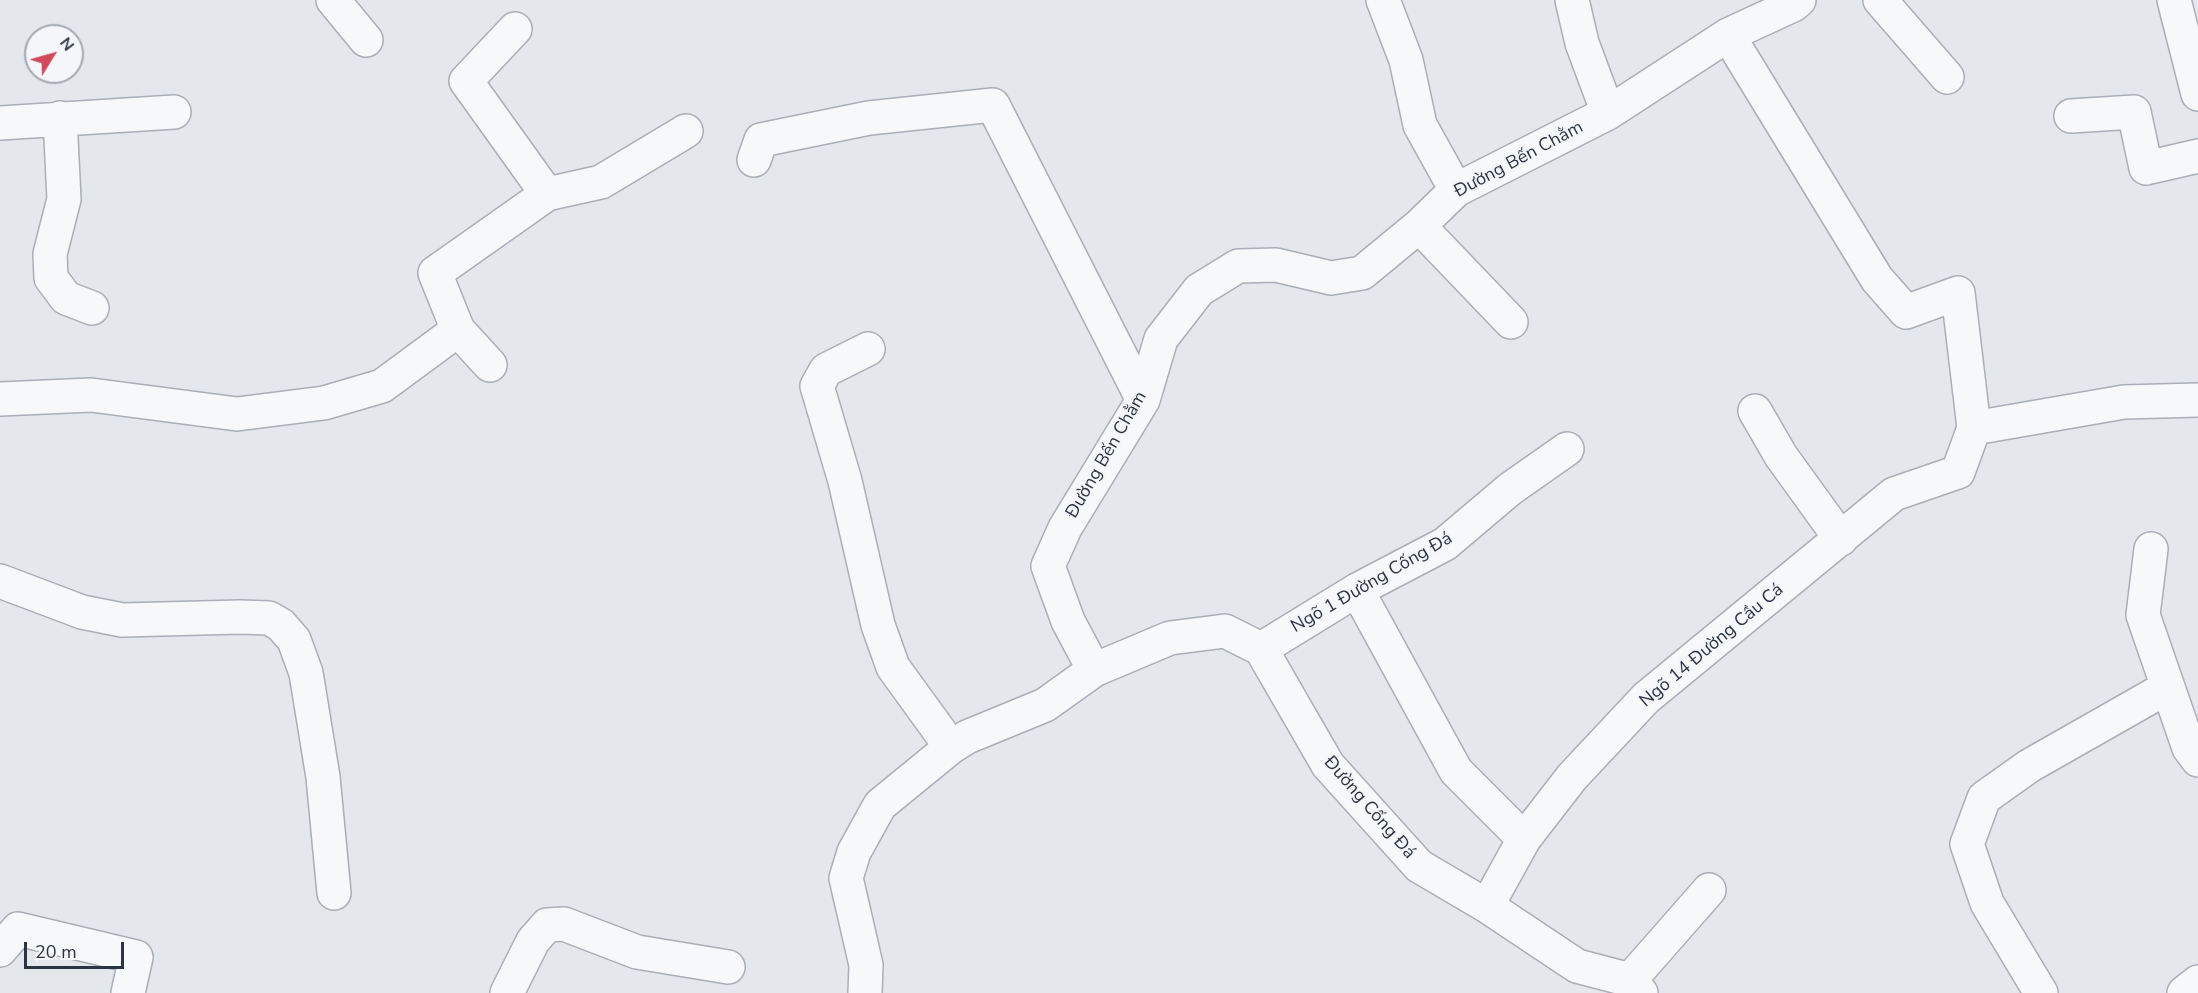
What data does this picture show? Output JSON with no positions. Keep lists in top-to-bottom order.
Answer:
{
  "streets": {
    "street": [
      "Đường Bến Chằm",
      "Ngõ 1 Đường Cống Đá",
      "Ngõ 14 Đường Cầu Cá",
      "Đường Cống Đá"
    ]
  },
  "crossings": [
    ["Ngõ 1 Đường Cống Đá", "Đường Cống Đá"],
    ["Ngõ 14 Đường Cầu Cá", "Đường Cống Đá"]
  ],
  "scale_bar": "20 m",
  "north": "top right"
}
